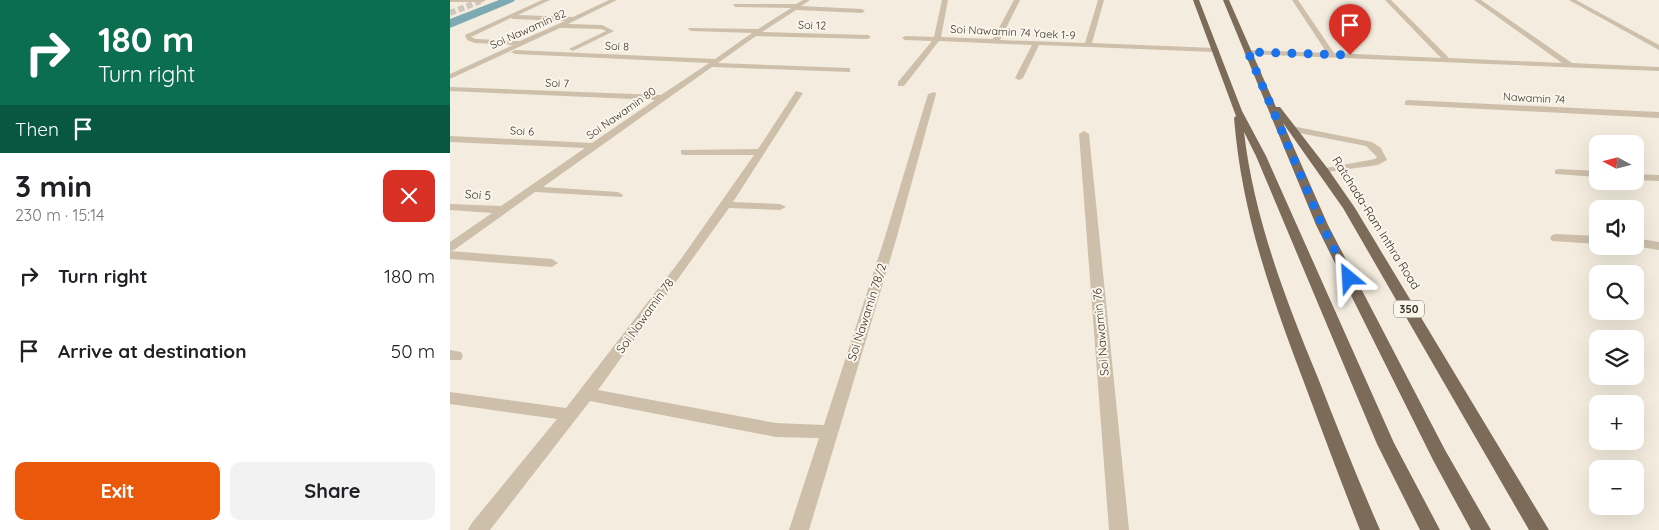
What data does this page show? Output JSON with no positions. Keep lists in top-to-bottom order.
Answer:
{
  "streets": {
    "main road": ["Ratchada-Ram Inthra Road", "350"],
    "street": [
      "Soi 12",
      "Soi Nawamin 82",
      "Soi Nawamin 74 Yaek 1-9",
      "Soi 8",
      "Soi 7",
      "Nawamin 74",
      "Soi Nawamin 80",
      "Soi 6",
      "Soi 5",
      "Soi Nawamin 78/2",
      "Soi Nawamin 78",
      "Soi Nawamin 76"
    ]
  },
  "crossings": [
    ["Soi 12", "Soi Nawamin 80"],
    ["Soi 8", "Soi Nawamin 80"],
    ["Soi 7", "Soi Nawamin 80"],
    ["Soi Nawamin 80", "Soi 6"],
    ["Soi Nawamin 80", "Soi 5"]
  ],
  "north": "left",
  "page": {
    "turn": ["180 m", "Turn right"],
    "then": "Then",
    "map_buttons": ["+", "−"],
    "heading": ["3 min", "230 m · 15:14"],
    "list": [
      {
        "name": "Turn right",
        "value": "180 m"
      },
      {
        "name": "Arrive at destination",
        "value": "50 m"
      }
    ],
    "buttons": ["Exit", "Share"]
  }
}
